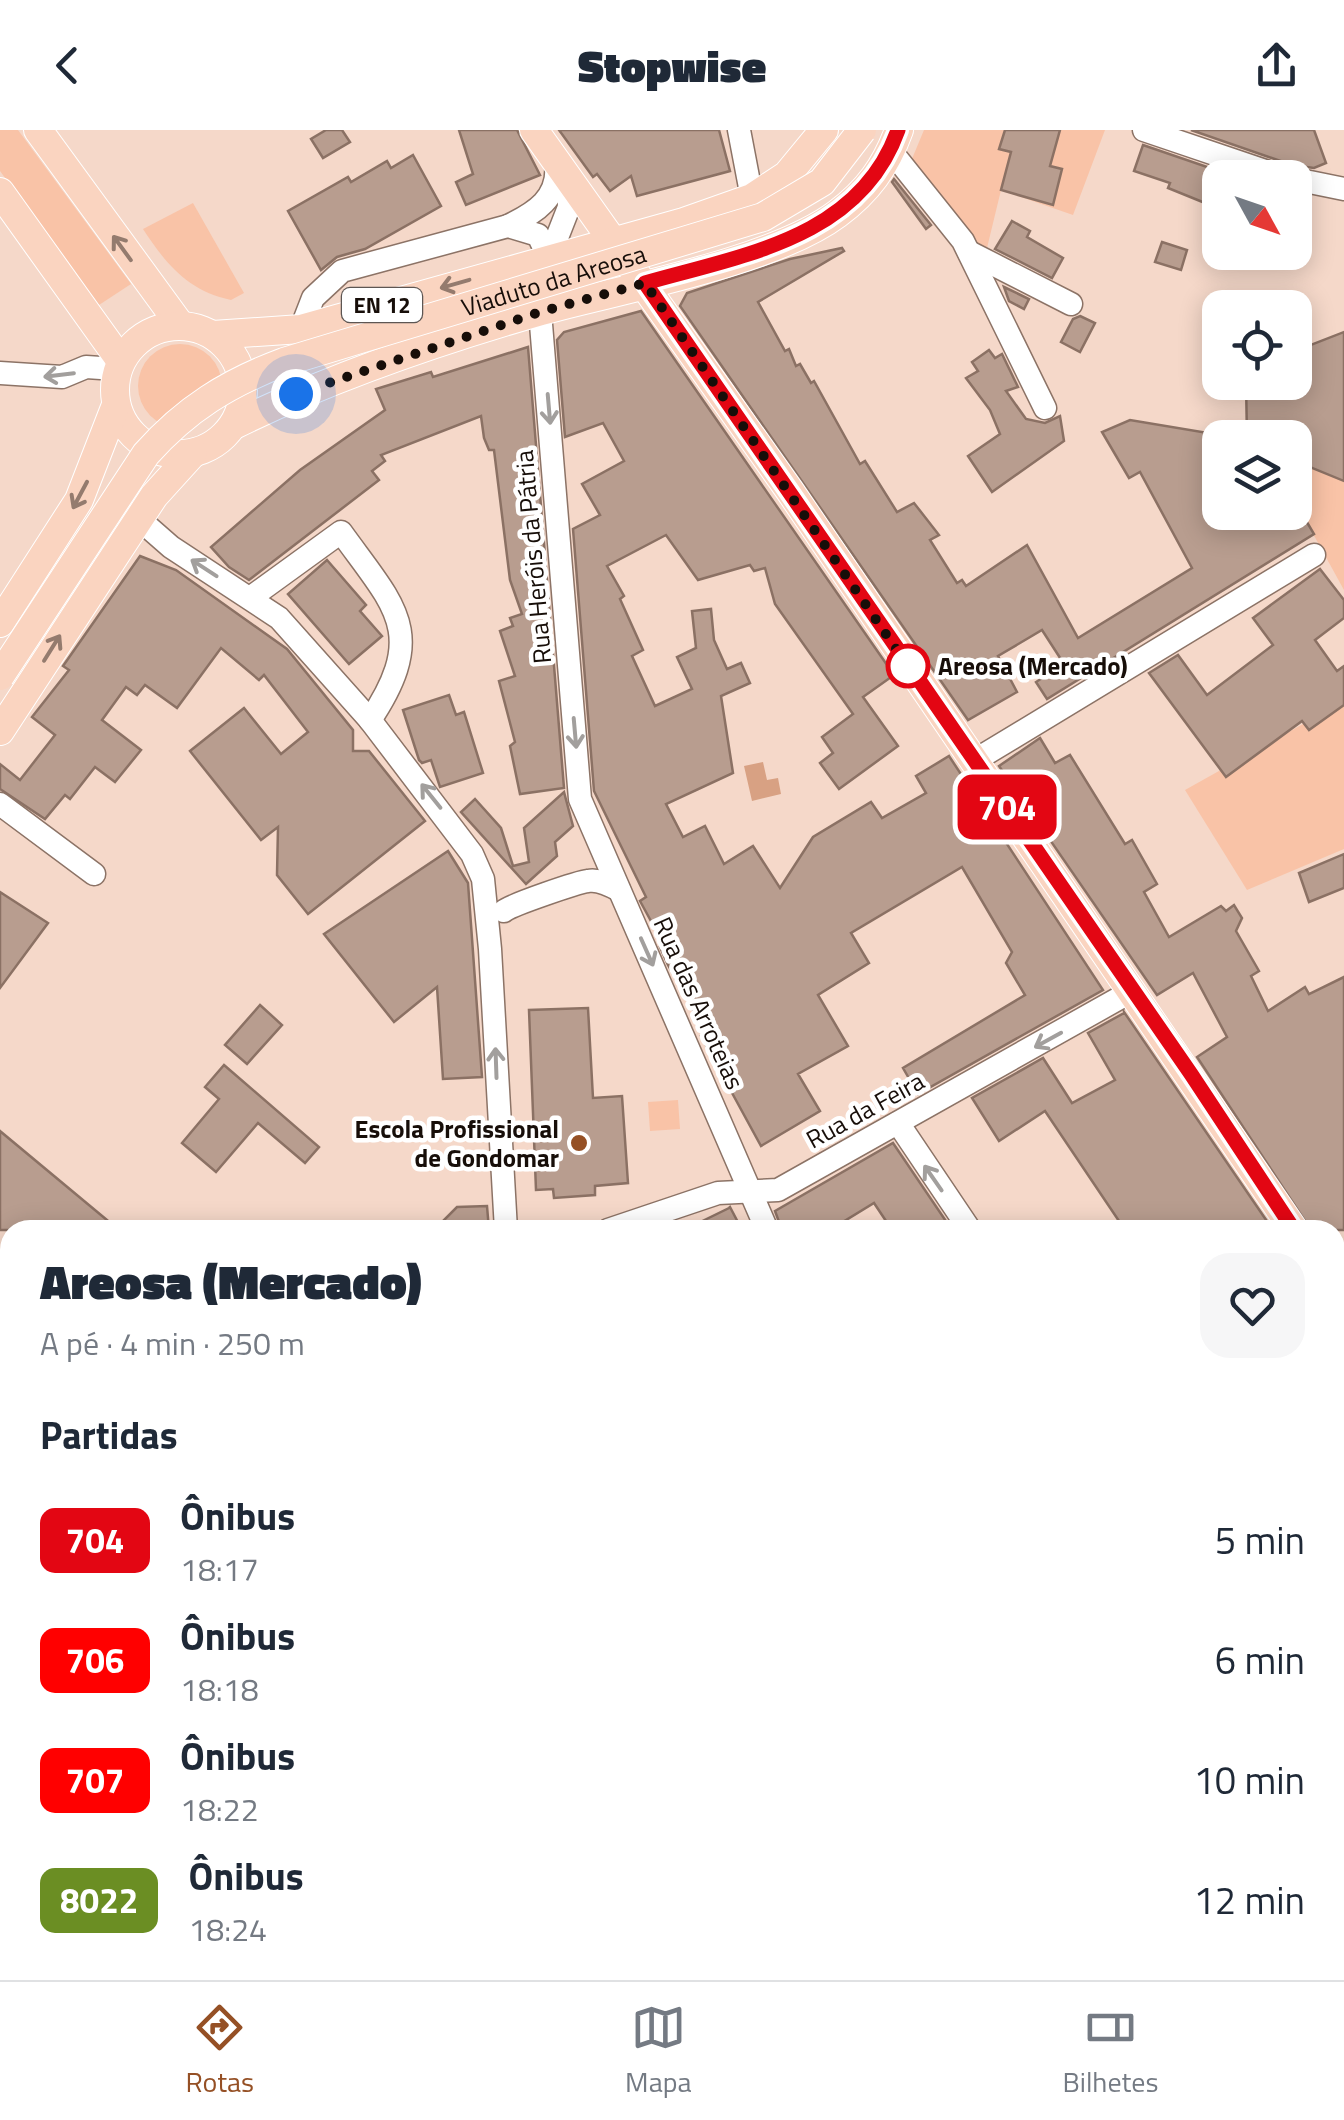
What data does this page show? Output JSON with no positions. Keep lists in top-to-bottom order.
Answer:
{
  "streets": {
    "main road": ["Viaduto da Areosa", "EN 12"],
    "street": ["Rua Heróis da Pátria", "Rua das Arroteias", "Rua da Feira"]
  },
  "crossings": [
    ["EN 12", "Rua Heróis da Pátria"],
    ["Rua Heróis da Pátria", "Rua das Arroteias"],
    ["Rua das Arroteias", "Rua da Feira"]
  ],
  "one_way": ["Rua Heróis da Pátria", "Rua da Feira"],
  "places": ["Areosa (Mercado)", "Escola Profissional de Gondomar"],
  "lines": ["bus line 704"],
  "north": "bottom right",
  "page": {
    "header": "Stopwise",
    "on_map": "704",
    "heading": [
      ["Areosa (Mercado)", "A pé · 4 min · 250 m"],
      "Partidas"
    ],
    "list": [
      {
        "mark": "704",
        "name": "Ônibus",
        "note": "18:17",
        "value": "5 min"
      },
      {
        "mark": "706",
        "name": "Ônibus",
        "note": "18:18",
        "value": "6 min"
      },
      {
        "mark": "707",
        "name": "Ônibus",
        "note": "18:22",
        "value": "10 min"
      },
      {
        "mark": "8022",
        "name": "Ônibus",
        "note": "18:24",
        "value": "12 min"
      }
    ],
    "tabs": ["Rotas", "Mapa", "Bilhetes"]
  }
}
